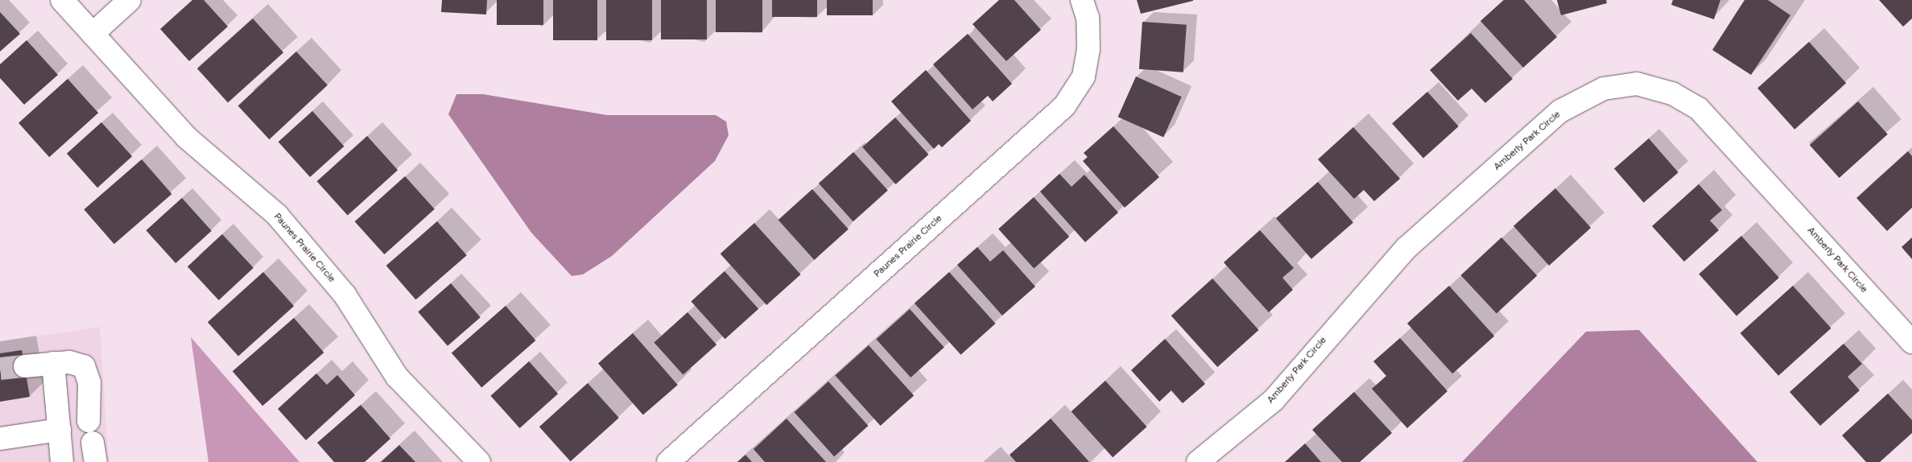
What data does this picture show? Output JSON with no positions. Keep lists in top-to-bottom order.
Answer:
{
  "streets": {
    "street": ["Amberly Park Circle", "Paunes Prairie Circle"]
  }
}
